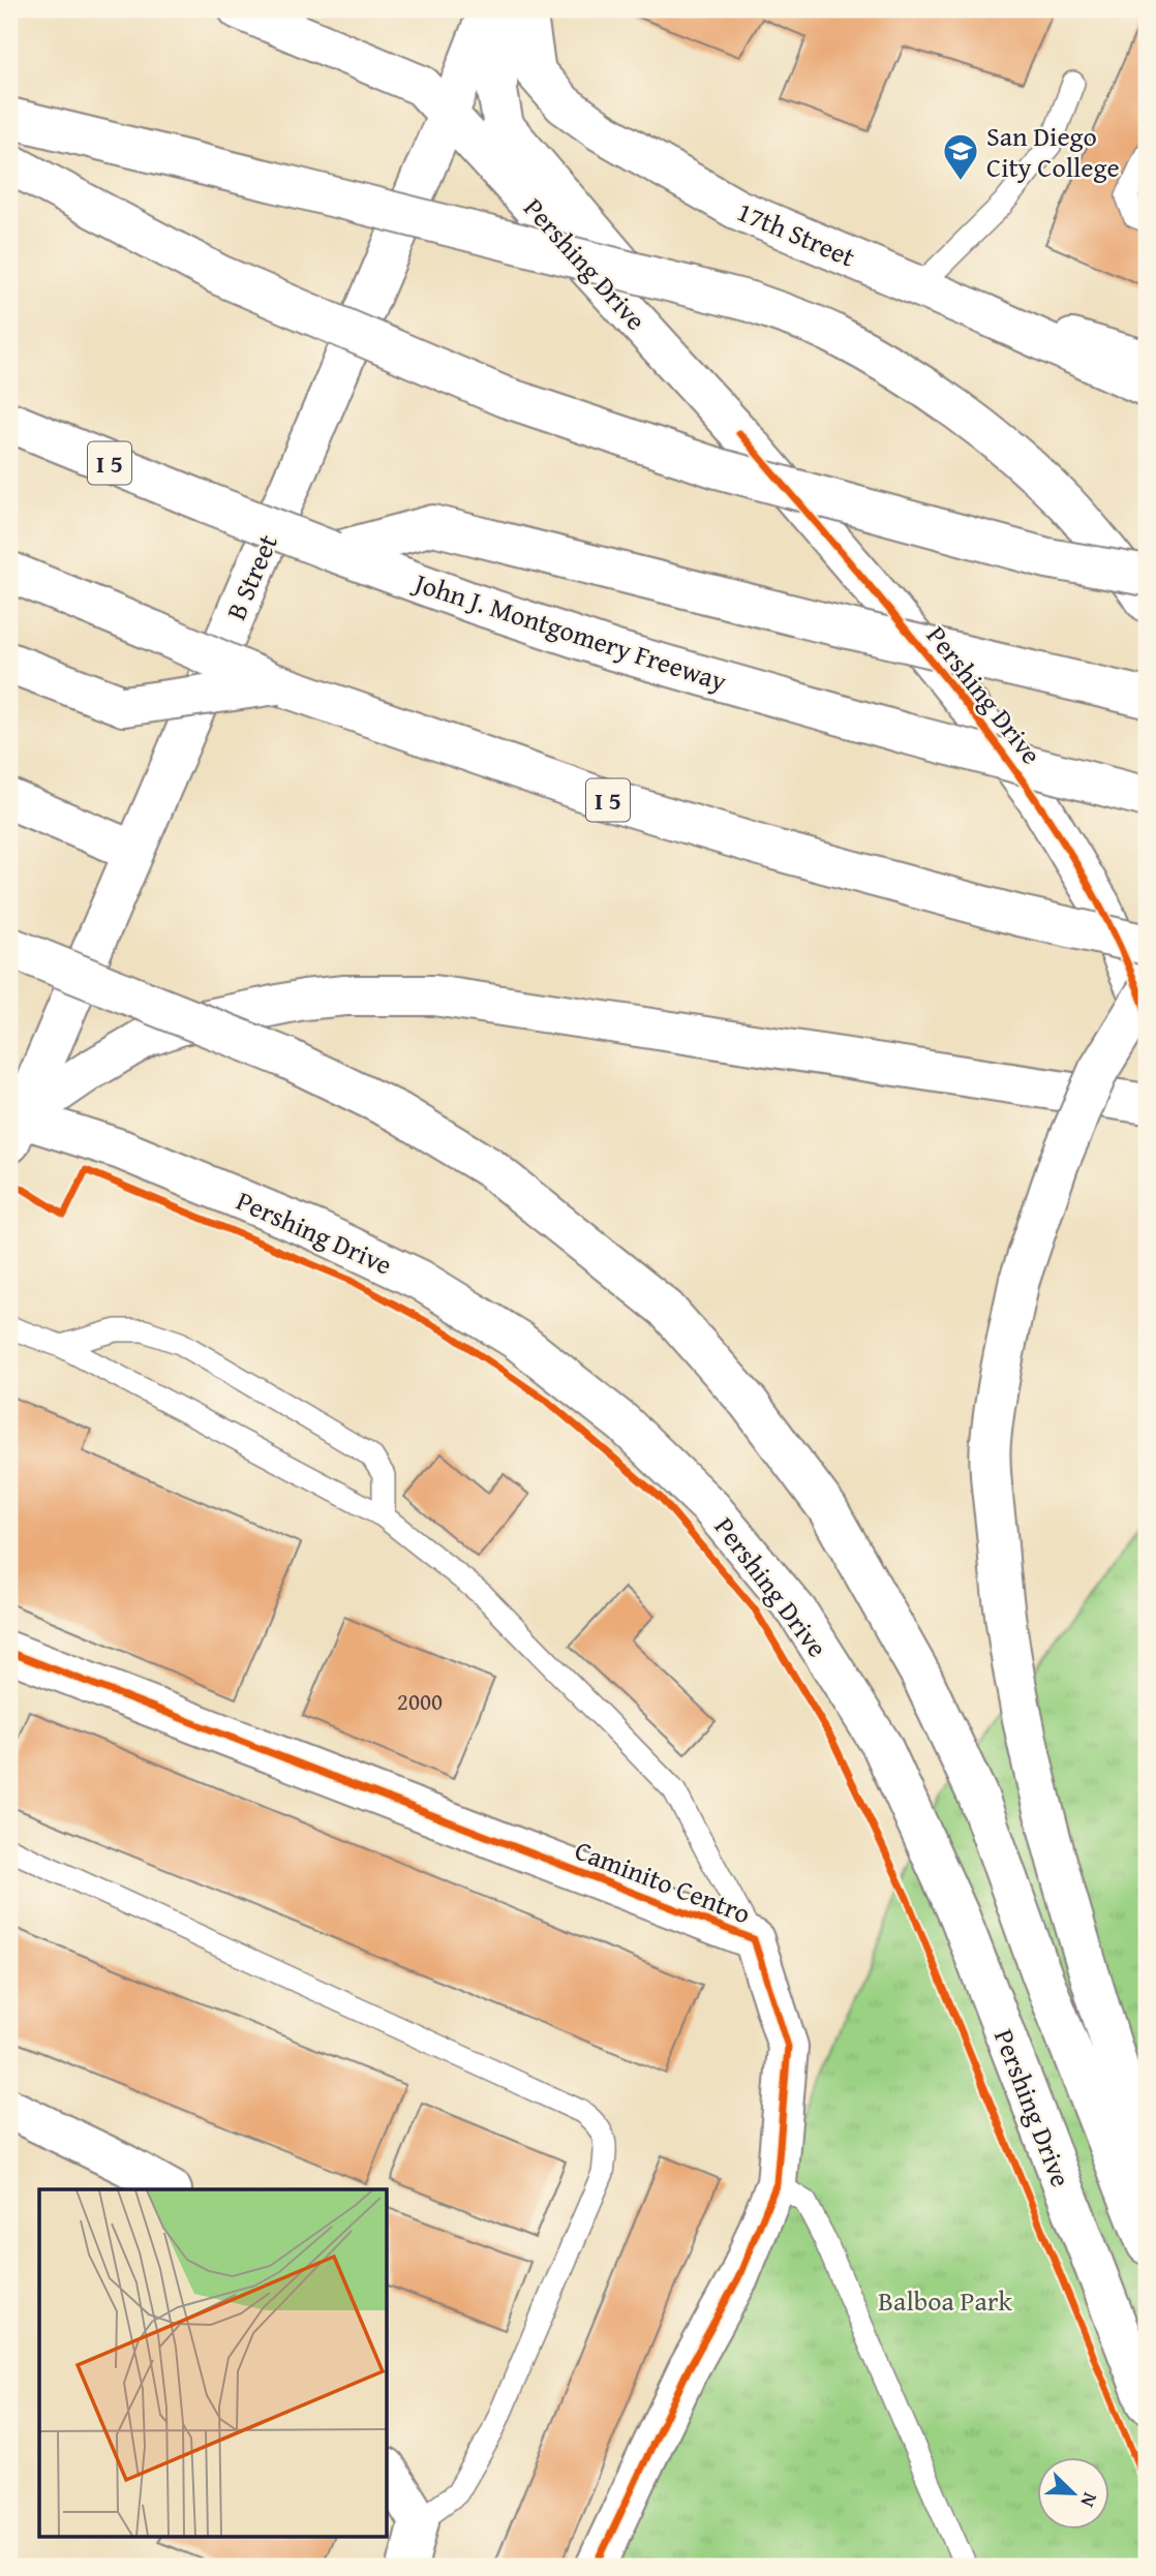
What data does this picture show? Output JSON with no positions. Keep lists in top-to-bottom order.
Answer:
{
  "streets": {
    "main road": [
      "17th Street",
      "Pershing Drive",
      "I 5",
      "B Street",
      "John J. Montgomery Freeway",
      "Caminito Centro"
    ]
  },
  "crossings": [
    ["Pershing Drive", "B Street"]
  ],
  "parks": ["Balboa Park"],
  "places": {
    "school or university": ["San Diego City College"]
  },
  "house_numbers": ["2000"],
  "north": "bottom right"
}
